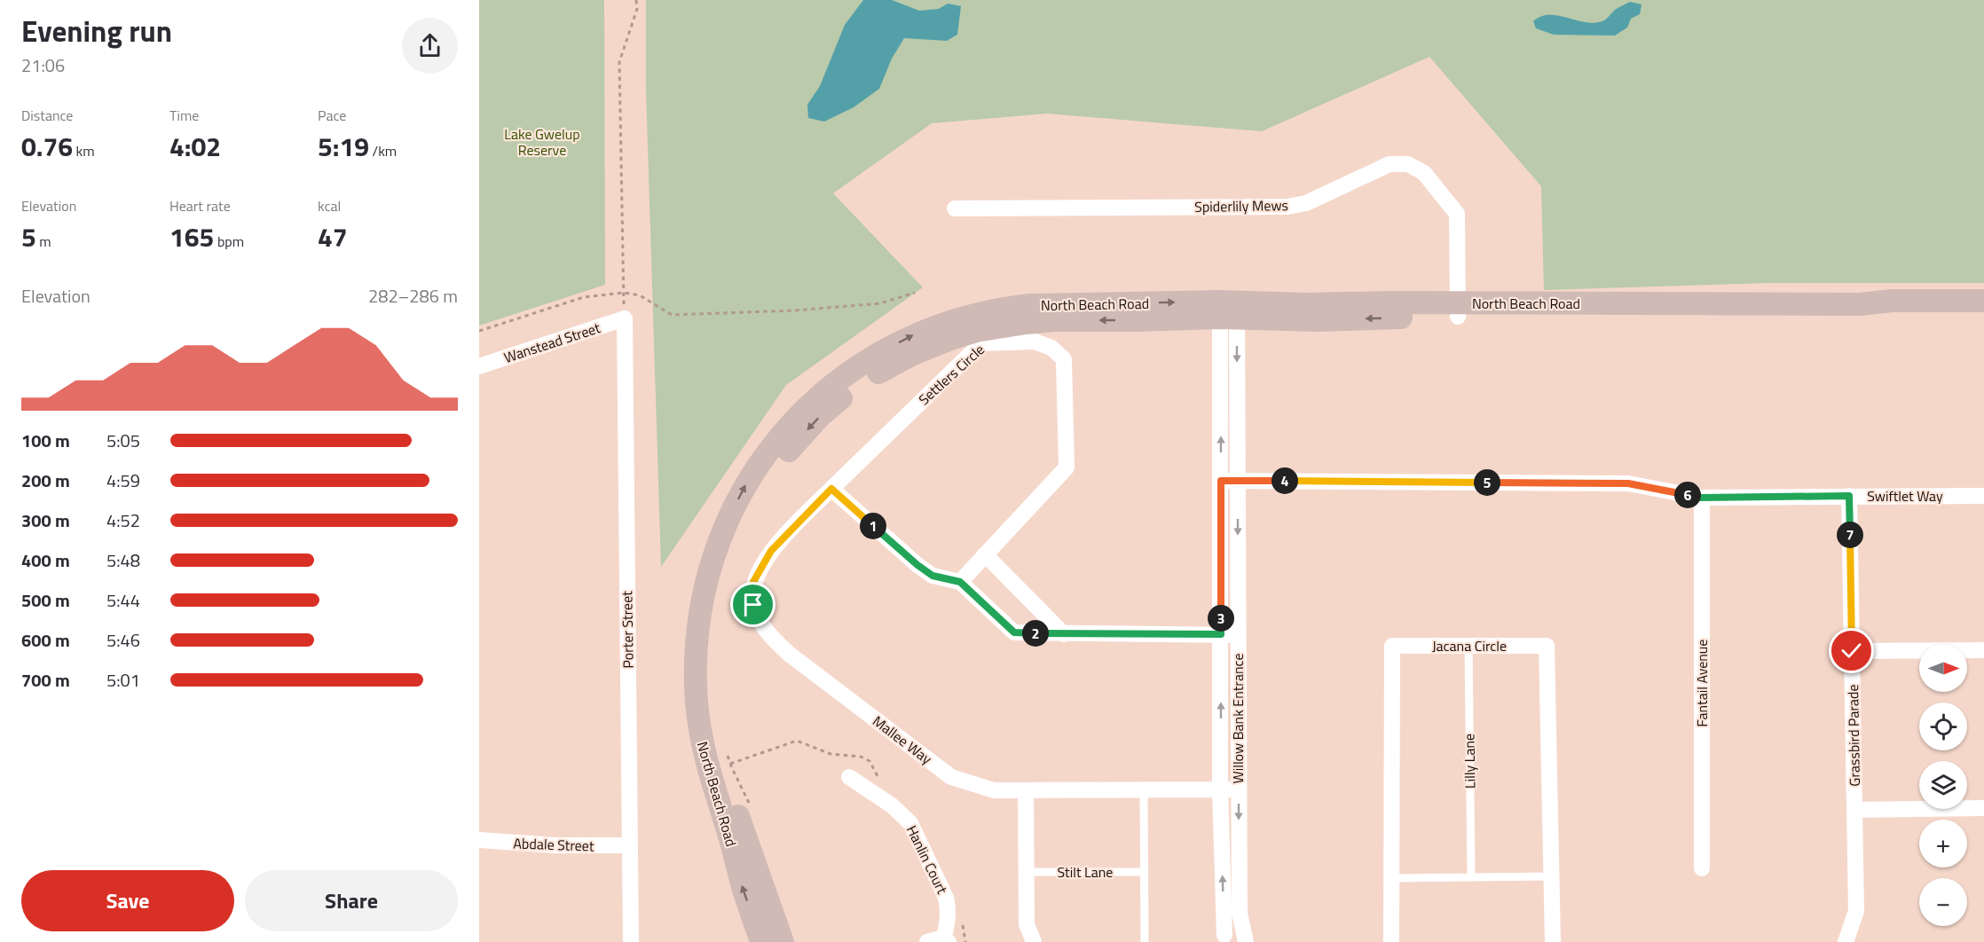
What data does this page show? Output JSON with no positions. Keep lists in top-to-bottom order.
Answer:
{
  "streets": {
    "main road": ["North Beach Road"],
    "street": [
      "Spiderlily Mews",
      "Wanstead Street",
      "Settlers Circle",
      "Swiftlet Way",
      "Porter Street",
      "Jacana Circle",
      "Fantail Avenue",
      "Willow Bank Entrance",
      "Grassbird Parade",
      "Mallee Way",
      "Abdale Street",
      "Hanlin Court"
    ],
    "lane": ["Lilly Lane", "Stilt Lane"]
  },
  "crossings": [
    ["Spiderlily Mews", "North Beach Road"],
    ["North Beach Road", "Willow Bank Entrance"],
    ["Wanstead Street", "Porter Street"],
    ["Settlers Circle", "Mallee Way"],
    ["Swiftlet Way", "Fantail Avenue"],
    ["Swiftlet Way", "Willow Bank Entrance"],
    ["Swiftlet Way", "Grassbird Parade"],
    ["Porter Street", "Abdale Street"],
    ["Jacana Circle", "Lilly Lane"],
    ["Willow Bank Entrance", "Mallee Way"]
  ],
  "parks": ["Lake Gwelup Reserve"],
  "north": "right",
  "page": {
    "heading": ["Evening run", "21:06"],
    "stats": [
      ["Distance", "0.76 km"],
      ["Time", "4:02"],
      ["Pace", "5:19 /km"],
      ["Elevation", "5 m"],
      ["Heart rate", "165 bpm"],
      ["kcal", "47"]
    ],
    "chart": ["Elevation", "282–286 m"],
    "list": [
      {
        "name": "100 m",
        "note": "5:05"
      },
      {
        "name": "200 m",
        "note": "4:59"
      },
      {
        "name": "300 m",
        "note": "4:52"
      },
      {
        "name": "400 m",
        "note": "5:48"
      },
      {
        "name": "500 m",
        "note": "5:44"
      },
      {
        "name": "600 m",
        "note": "5:46"
      },
      {
        "name": "700 m",
        "note": "5:01"
      }
    ],
    "pins": [
      "4",
      "5",
      "6",
      "1",
      "7",
      "3",
      "2"
    ],
    "map_buttons": ["+", "−"],
    "buttons": ["Save", "Share"]
  }
}
